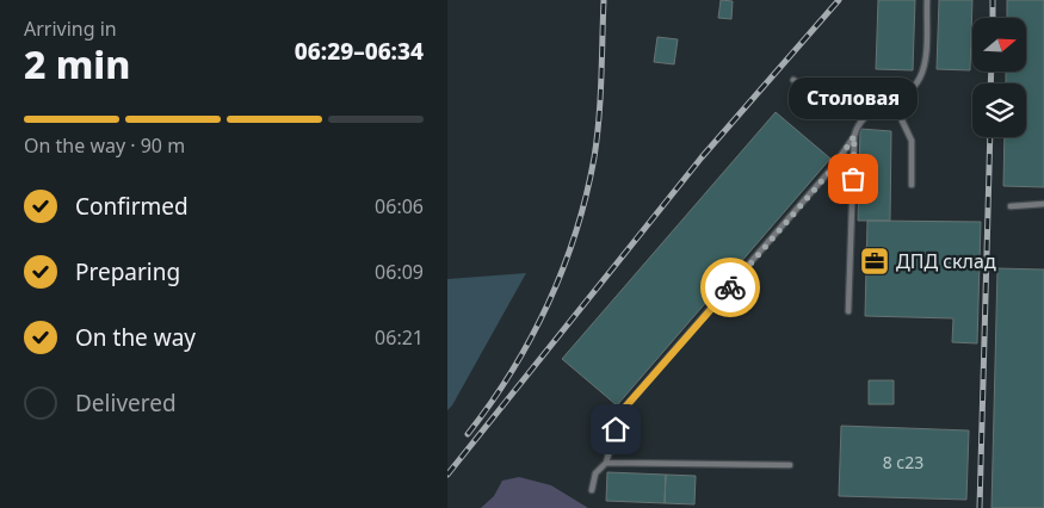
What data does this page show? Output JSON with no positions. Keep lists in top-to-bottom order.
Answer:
{
  "places": {
    "other": ["Столовая"],
    "office": ["ДПД склад"]
  },
  "house_numbers": ["8 с23"],
  "north": "right",
  "page": {
    "heading": ["2 min", "Arriving in", "06:29–06:34"],
    "bubble": "Столовая",
    "bar": "On the way · 90 m",
    "list": [
      ["Confirmed", "06:06"],
      ["Preparing", "06:09"],
      ["On the way", "06:21"],
      "Delivered"
    ]
  }
}
